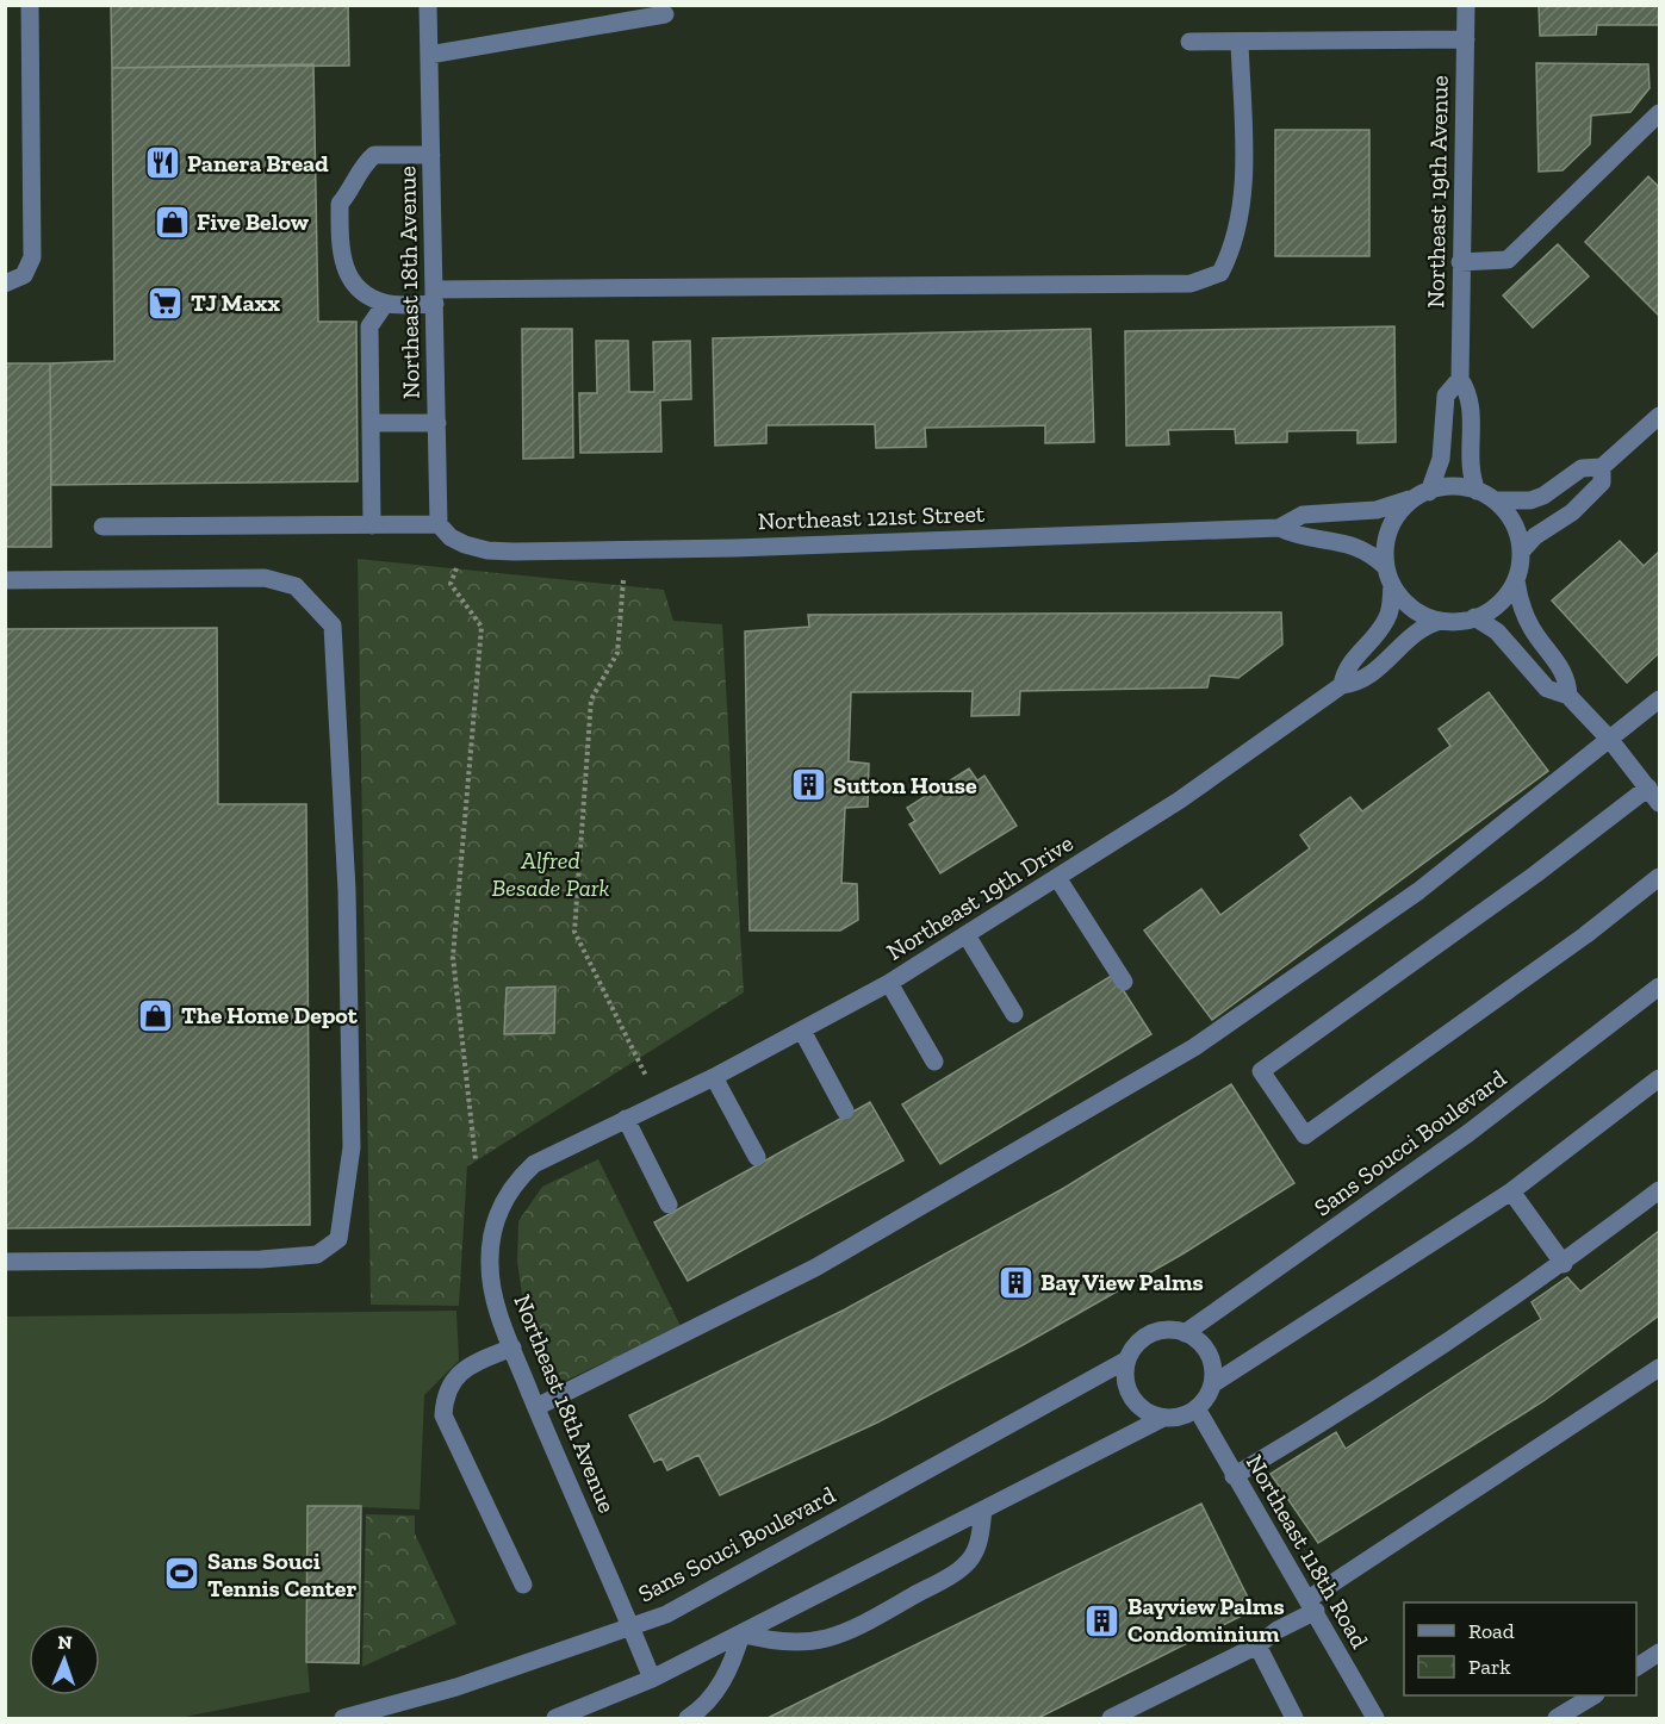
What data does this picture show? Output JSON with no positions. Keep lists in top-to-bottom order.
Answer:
{
  "streets": {
    "street": [
      "Northeast 19th Avenue",
      "Northeast 18th Avenue",
      "Northeast 121st Street",
      "Northeast 19th Drive",
      "Sans Soucci Boulevard",
      "Sans Souci Boulevard",
      "Northeast 118th Road"
    ]
  },
  "crossings": [
    ["Northeast 19th Avenue", "Northeast 121st Street"],
    ["Northeast 19th Avenue", "Northeast 19th Drive"],
    ["Northeast 18th Avenue", "Northeast 19th Drive"],
    ["Northeast 18th Avenue", "Sans Souci Boulevard"],
    ["Northeast 121st Street", "Northeast 19th Drive"],
    ["Sans Soucci Boulevard", "Sans Souci Boulevard"],
    ["Sans Soucci Boulevard", "Northeast 118th Road"],
    ["Sans Souci Boulevard", "Northeast 118th Road"]
  ],
  "parks": ["Alfred Besade Park"],
  "places": {
    "restaurant": ["Panera Bread"],
    "shop": ["Five Below", "The Home Depot"],
    "supermarket": ["TJ Maxx"],
    "building": ["Sutton House", "Bay View Palms", "Bayview Palms Condominium"],
    "sports": ["Sans Souci Tennis Center"]
  },
  "legend": ["Road", "Park"],
  "north": "top"
}
